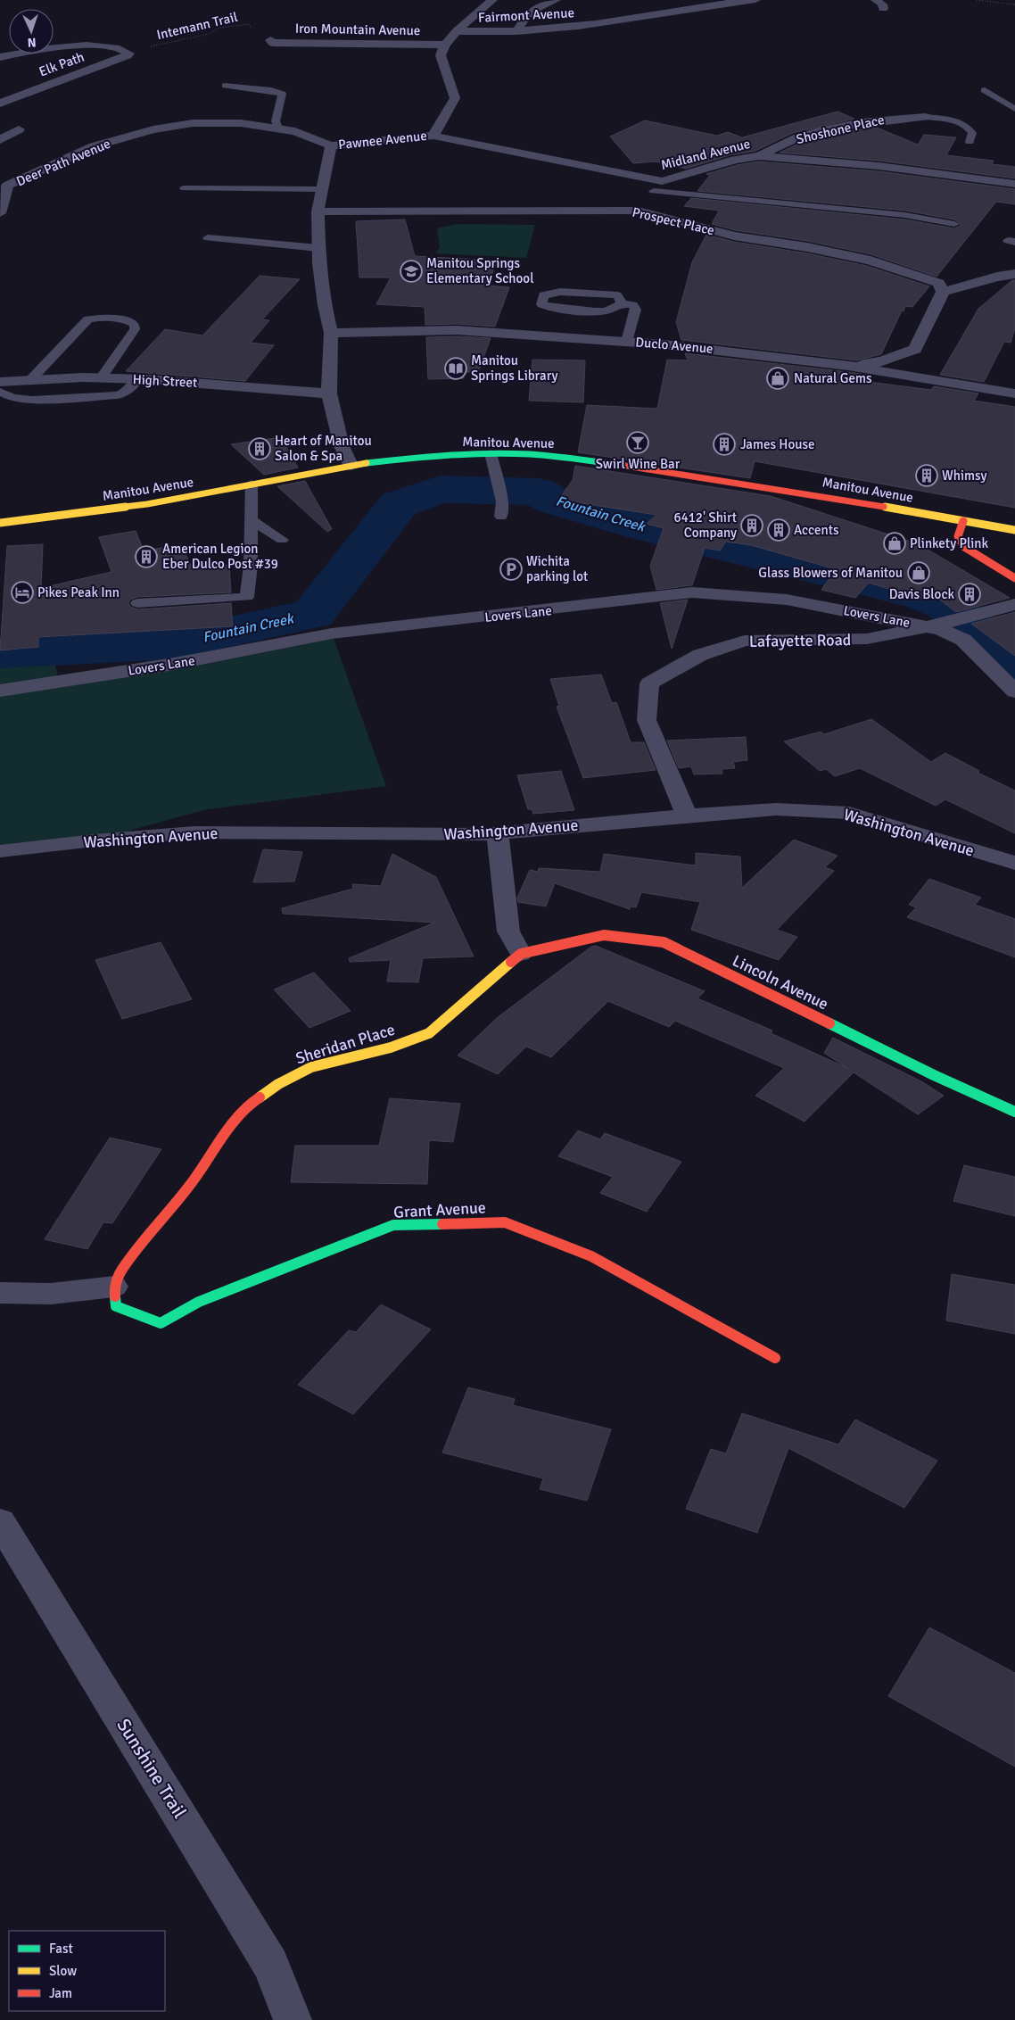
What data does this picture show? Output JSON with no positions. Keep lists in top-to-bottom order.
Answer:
{
  "streets": {
    "street": [
      "Fairmont Avenue",
      "Iron Mountain Avenue",
      "Elk Path",
      "Shoshone Place",
      "Pawnee Avenue",
      "Midland Avenue",
      "Deer Path Avenue",
      "Prospect Place",
      "Duclo Avenue",
      "High Street",
      "Manitou Avenue",
      "Lovers Lane",
      "Lafayette Road",
      "Washington Avenue",
      "Lincoln Avenue",
      "Sheridan Place",
      "Grant Avenue",
      "Sunshine Trail"
    ],
    "path": ["Intemann Trail"]
  },
  "crossings": [
    ["Intemann Trail", "Elk Path"],
    ["Iron Mountain Avenue", "Pawnee Avenue"],
    ["Shoshone Place", "Midland Avenue"],
    ["Pawnee Avenue", "Midland Avenue"],
    ["Pawnee Avenue", "Deer Path Avenue"],
    ["Pawnee Avenue", "Prospect Place"],
    ["Pawnee Avenue", "Duclo Avenue"],
    ["Pawnee Avenue", "High Street"],
    ["Pawnee Avenue", "Manitou Avenue"],
    ["Lovers Lane", "Lafayette Road"],
    ["Lafayette Road", "Washington Avenue"],
    ["Lincoln Avenue", "Sheridan Place"],
    ["Sheridan Place", "Grant Avenue"]
  ],
  "water": ["Fountain Creek"],
  "places": {
    "school or university": ["Manitou Springs Elementary School"],
    "library": ["Manitou Springs Library"],
    "shop": ["Natural Gems", "Plinkety Plink", "Glass Blowers of Manitou"],
    "bar": ["Swirl Wine Bar"],
    "building": [
      "James House",
      "Heart of Manitou Salon & Spa",
      "Whimsy",
      "6412' Shirt Company",
      "Accents",
      "American Legion Eber Dulco Post #39",
      "Davis Block"
    ],
    "parking": ["Wichita parking lot"],
    "hotel": ["Pikes Peak Inn"]
  },
  "legend": ["Fast", "Slow", "Jam"],
  "north": "bottom"
}
